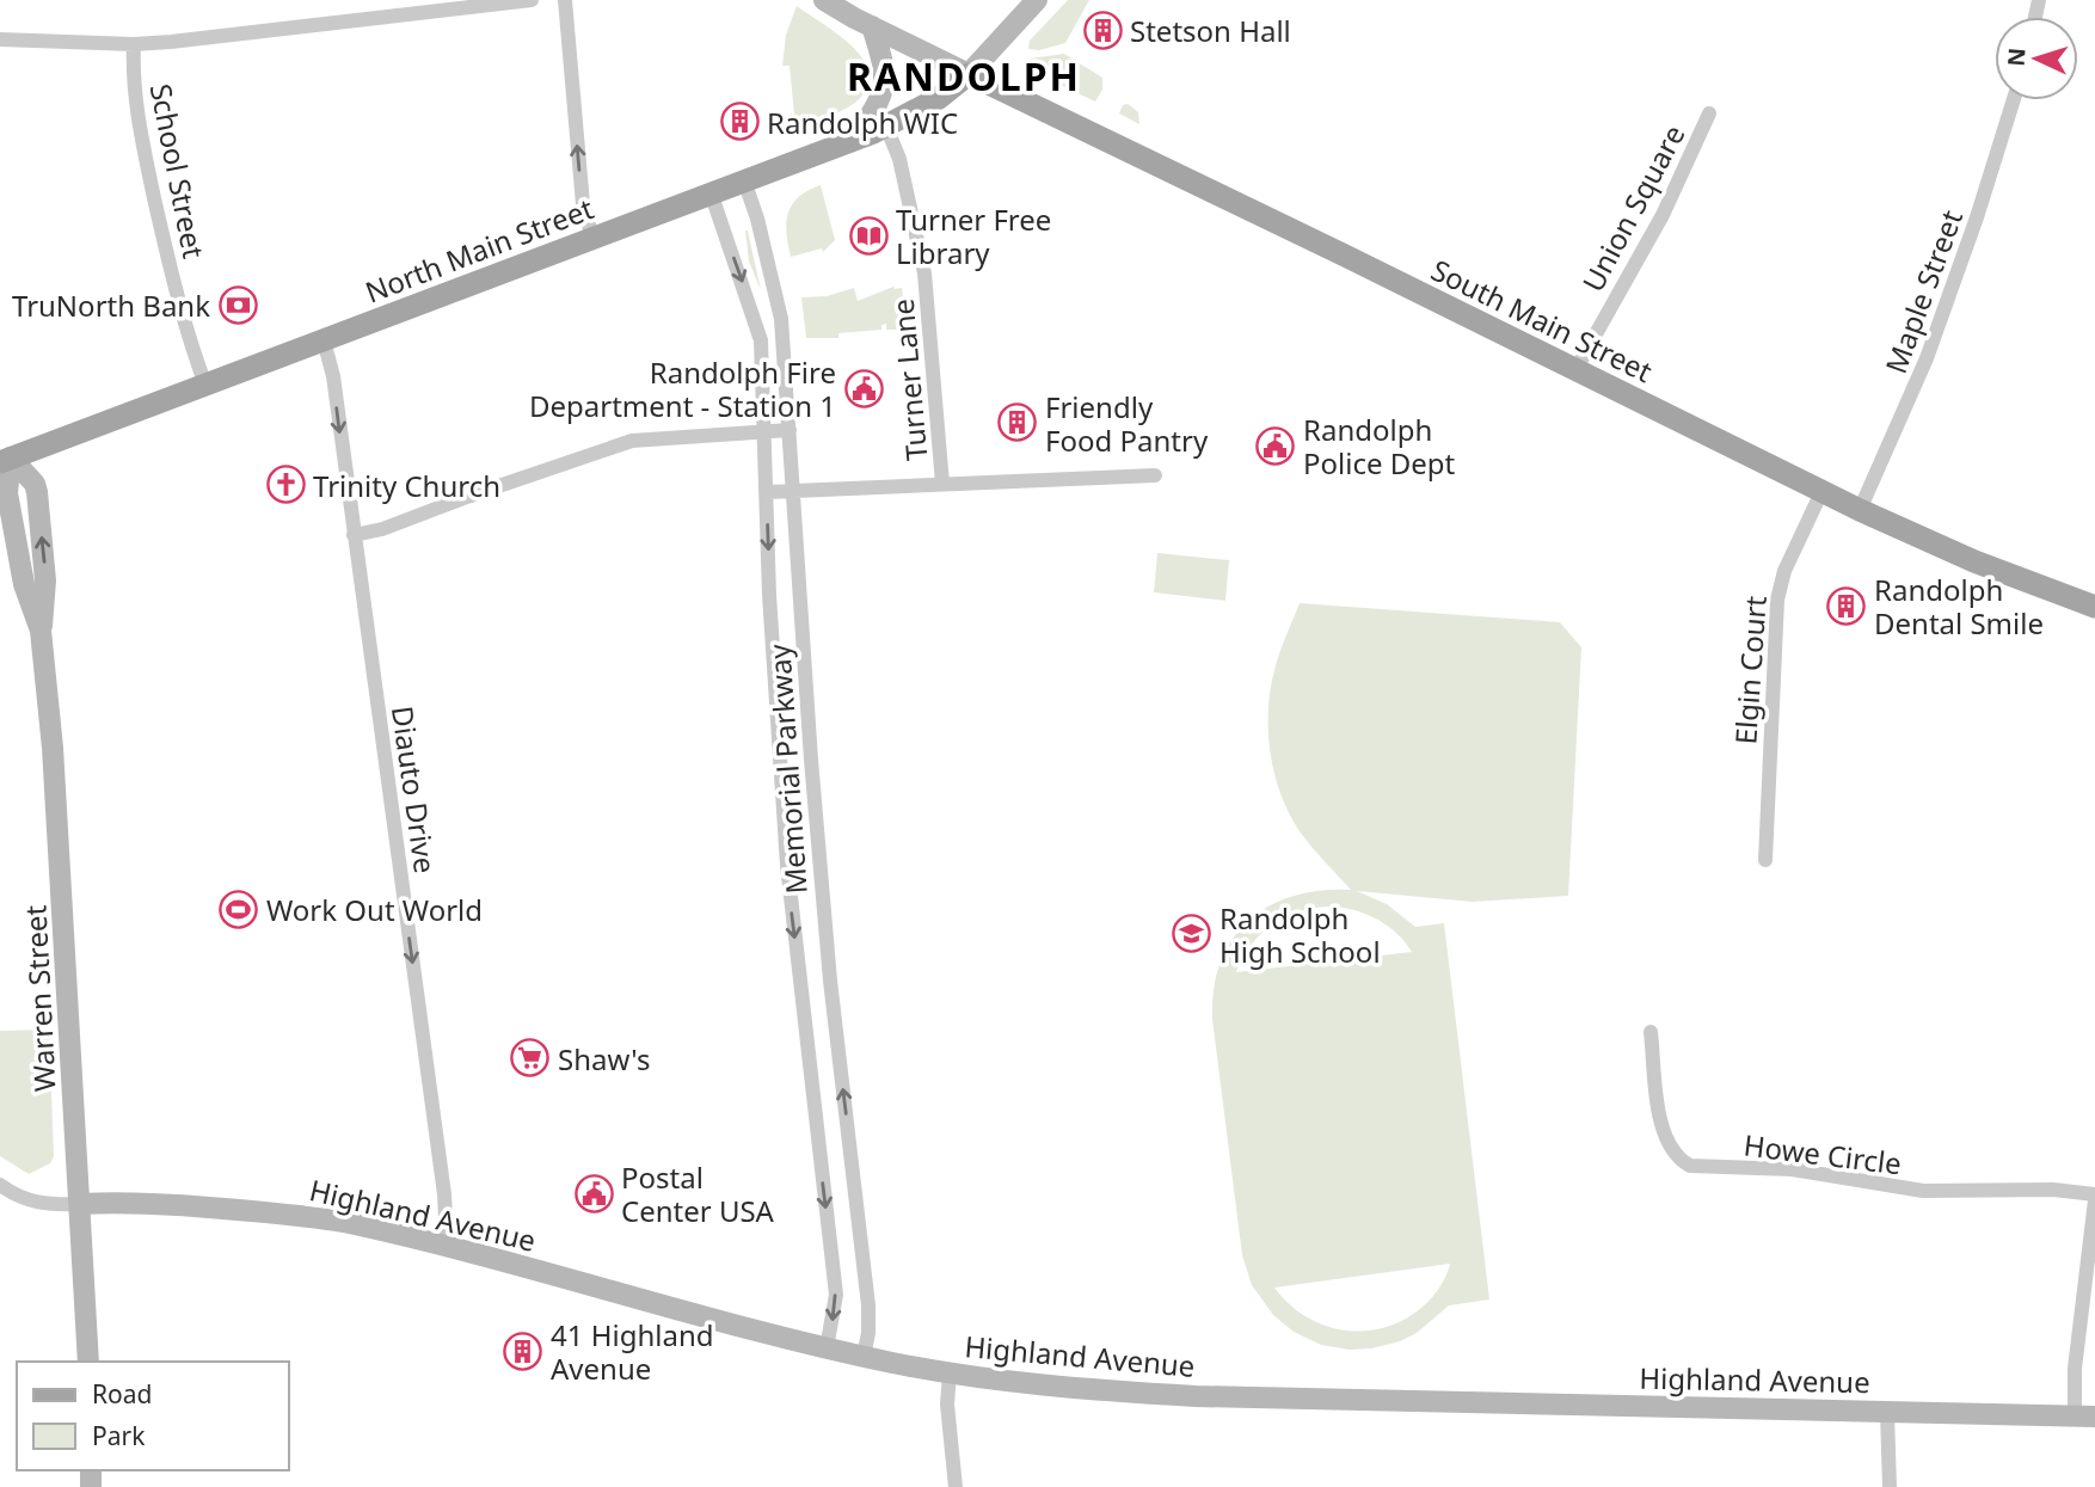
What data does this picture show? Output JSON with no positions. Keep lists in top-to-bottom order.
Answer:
{
  "streets": {
    "main road": ["North Main Street", "South Main Street"],
    "street": [
      "School Street",
      "Union Square",
      "Maple Street",
      "Turner Lane",
      "Elgin Court",
      "Memorial Parkway",
      "Diauto Drive",
      "Warren Street",
      "Howe Circle",
      "Highland Avenue"
    ]
  },
  "crossings": [
    ["School Street", "North Main Street"],
    ["Union Square", "South Main Street"],
    ["North Main Street", "South Main Street"],
    ["North Main Street", "Turner Lane"],
    ["North Main Street", "Memorial Parkway"],
    ["North Main Street", "Diauto Drive"],
    ["North Main Street", "Warren Street"],
    ["Maple Street", "South Main Street"],
    ["South Main Street", "Elgin Court"],
    ["Memorial Parkway", "Highland Avenue"],
    ["Diauto Drive", "Highland Avenue"],
    ["Warren Street", "Highland Avenue"]
  ],
  "one_way": ["Diauto Drive"],
  "districts": ["RANDOLPH"],
  "places": {
    "building": [
      "Stetson Hall",
      "Randolph WIC",
      "Friendly Food Pantry",
      "Randolph Dental Smile",
      "41 Highland Avenue"
    ],
    "library": ["Turner Free Library"],
    "bank": ["TruNorth Bank"],
    "public building": ["Randolph Fire Department - Station 1", "Randolph Police Dept", "Postal Center USA"],
    "church": ["Trinity Church"],
    "sports": ["Work Out World"],
    "school or university": ["Randolph High School"],
    "supermarket": ["Shaw's"]
  },
  "legend": ["Road", "Park"],
  "north": "left"
}
